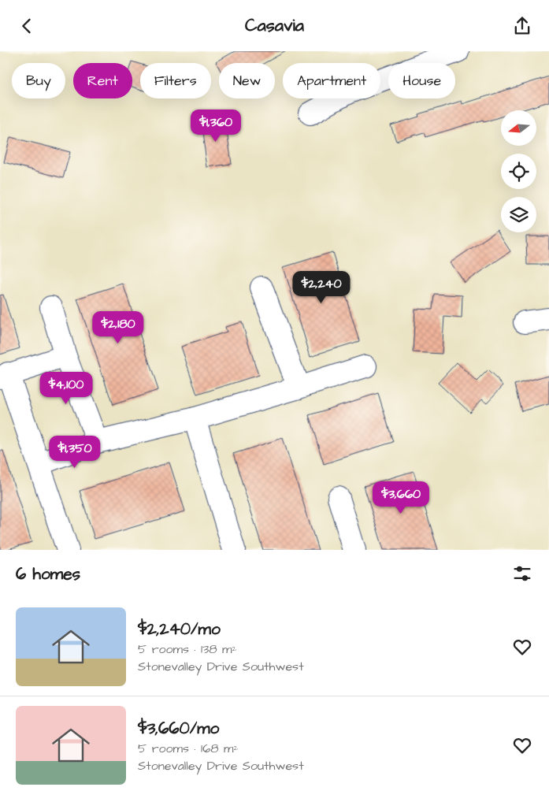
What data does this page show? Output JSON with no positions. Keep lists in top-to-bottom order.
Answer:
{
  "north": "left",
  "page": {
    "header": "Casavia",
    "chip": [
      "Buy",
      "Rent",
      "Filters",
      "New",
      "Apartment",
      "House"
    ],
    "price": [
      "$1,360",
      "$2,240",
      "$2,180",
      "$4,100",
      "$1,350",
      "$3,660"
    ],
    "heading": "6 homes",
    "list": [
      {
        "name": "$2,240/mo",
        "note": "5 rooms · 138 m² · Stonevalley Drive Southwest"
      },
      {
        "name": "$3,660/mo",
        "note": "5 rooms · 168 m² · Stonevalley Drive Southwest"
      }
    ]
  }
}
